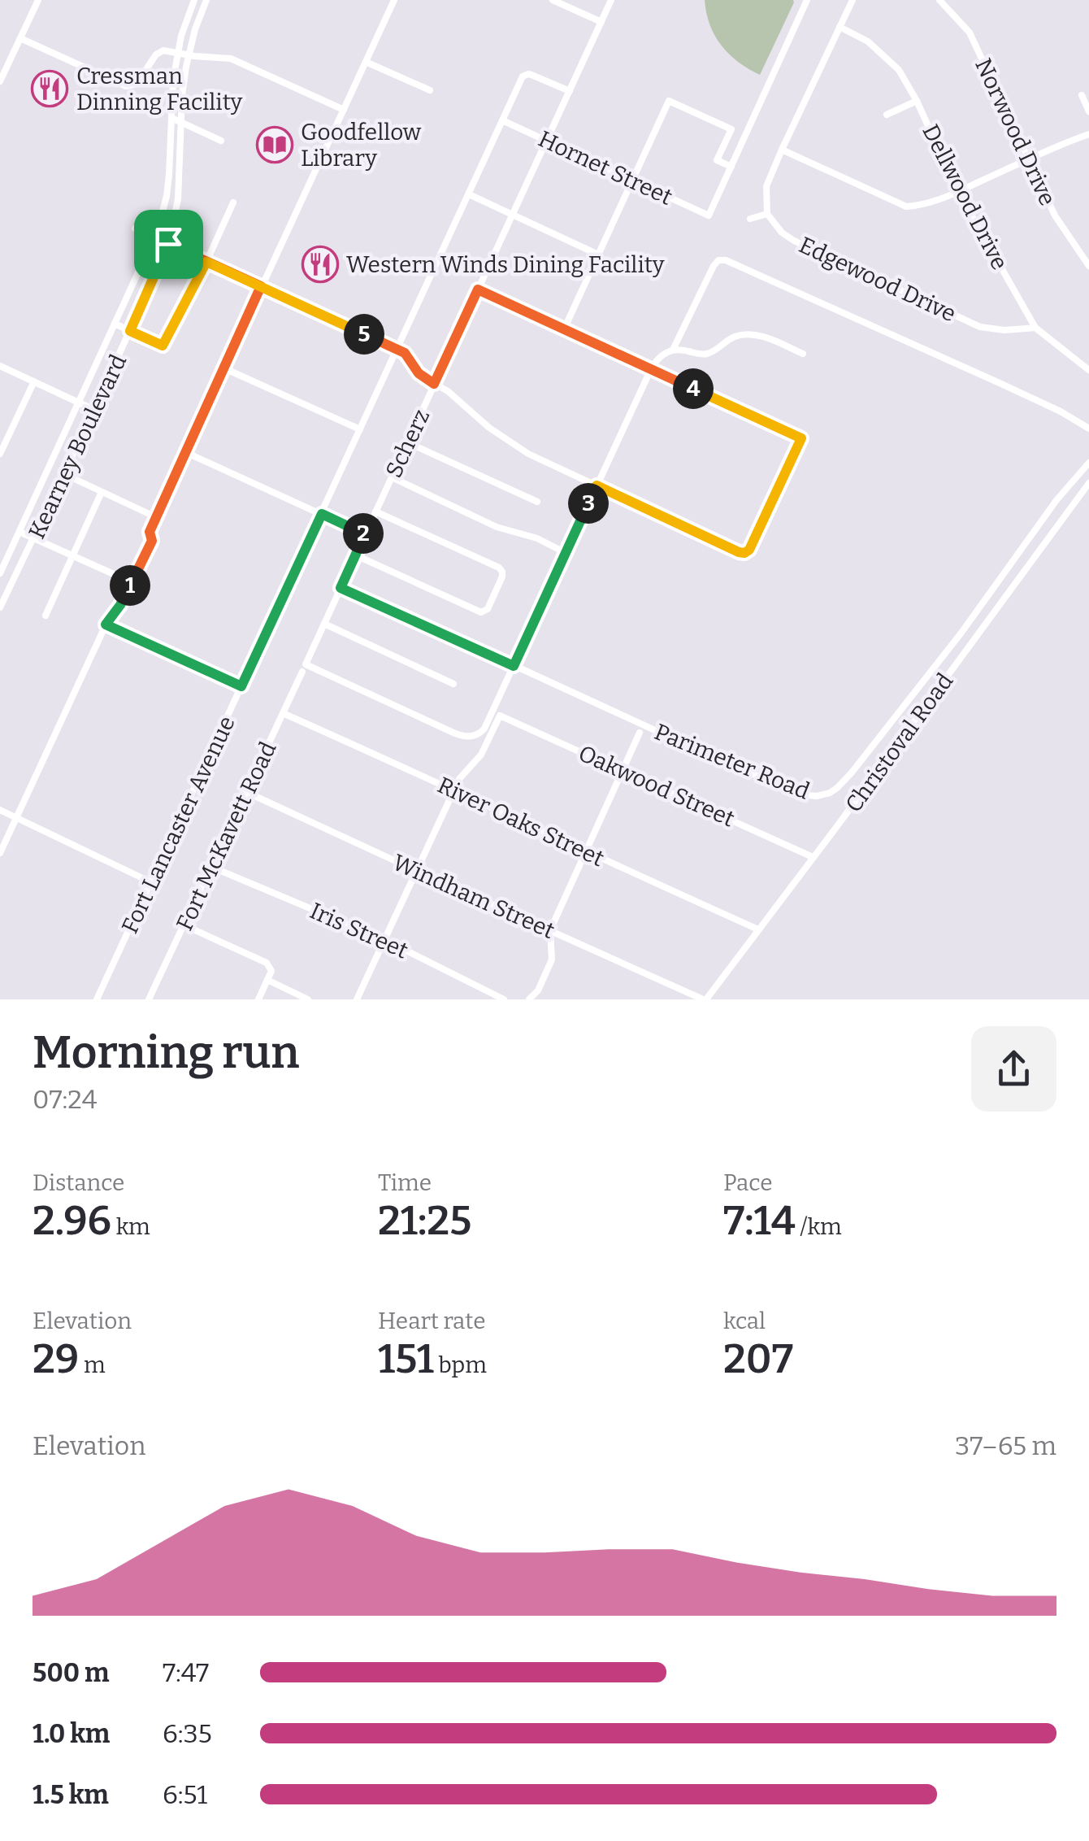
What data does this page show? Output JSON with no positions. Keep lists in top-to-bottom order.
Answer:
{
  "streets": {
    "street": [
      "Norwood Drive",
      "Hornet Street",
      "Dellwood Drive",
      "Edgewood Drive",
      "Scherz",
      "Kearney Boulevard",
      "Christoval Road",
      "Parimeter Road",
      "Oakwood Street",
      "River Oaks Street",
      "Fort Lancaster Avenue",
      "Fort McKavett Road",
      "Windham Street",
      "Iris Street"
    ]
  },
  "crossings": [
    ["Hornet Street", "Scherz"],
    ["Hornet Street", "Fort Lancaster Avenue"],
    ["Dellwood Drive", "Edgewood Drive"],
    ["Scherz", "Parimeter Road"],
    ["Scherz", "Fort Lancaster Avenue"],
    ["Scherz", "Fort McKavett Road"],
    ["Christoval Road", "Oakwood Street"],
    ["Christoval Road", "River Oaks Street"],
    ["Christoval Road", "Windham Street"],
    ["Oakwood Street", "River Oaks Street"],
    ["River Oaks Street", "Fort McKavett Road"],
    ["Fort McKavett Road", "Windham Street"],
    ["Fort McKavett Road", "Iris Street"]
  ],
  "places": {
    "restaurant": ["Cressman Dinning Facility", "Western Winds Dining Facility"],
    "library": ["Goodfellow Library"]
  },
  "page": {
    "pins": [
      "5",
      "4",
      "3",
      "2",
      "1"
    ],
    "heading": ["Morning run", "07:24"],
    "stats": [
      ["Distance", "2.96 km"],
      ["Time", "21:25"],
      ["Pace", "7:14 /km"],
      ["Elevation", "29 m"],
      ["Heart rate", "151 bpm"],
      ["kcal", "207"]
    ],
    "chart": ["Elevation", "37–65 m"],
    "list": [
      {
        "name": "500 m",
        "note": "7:47"
      },
      {
        "name": "1.0 km",
        "note": "6:35"
      },
      {
        "name": "1.5 km",
        "note": "6:51"
      }
    ]
  }
}
